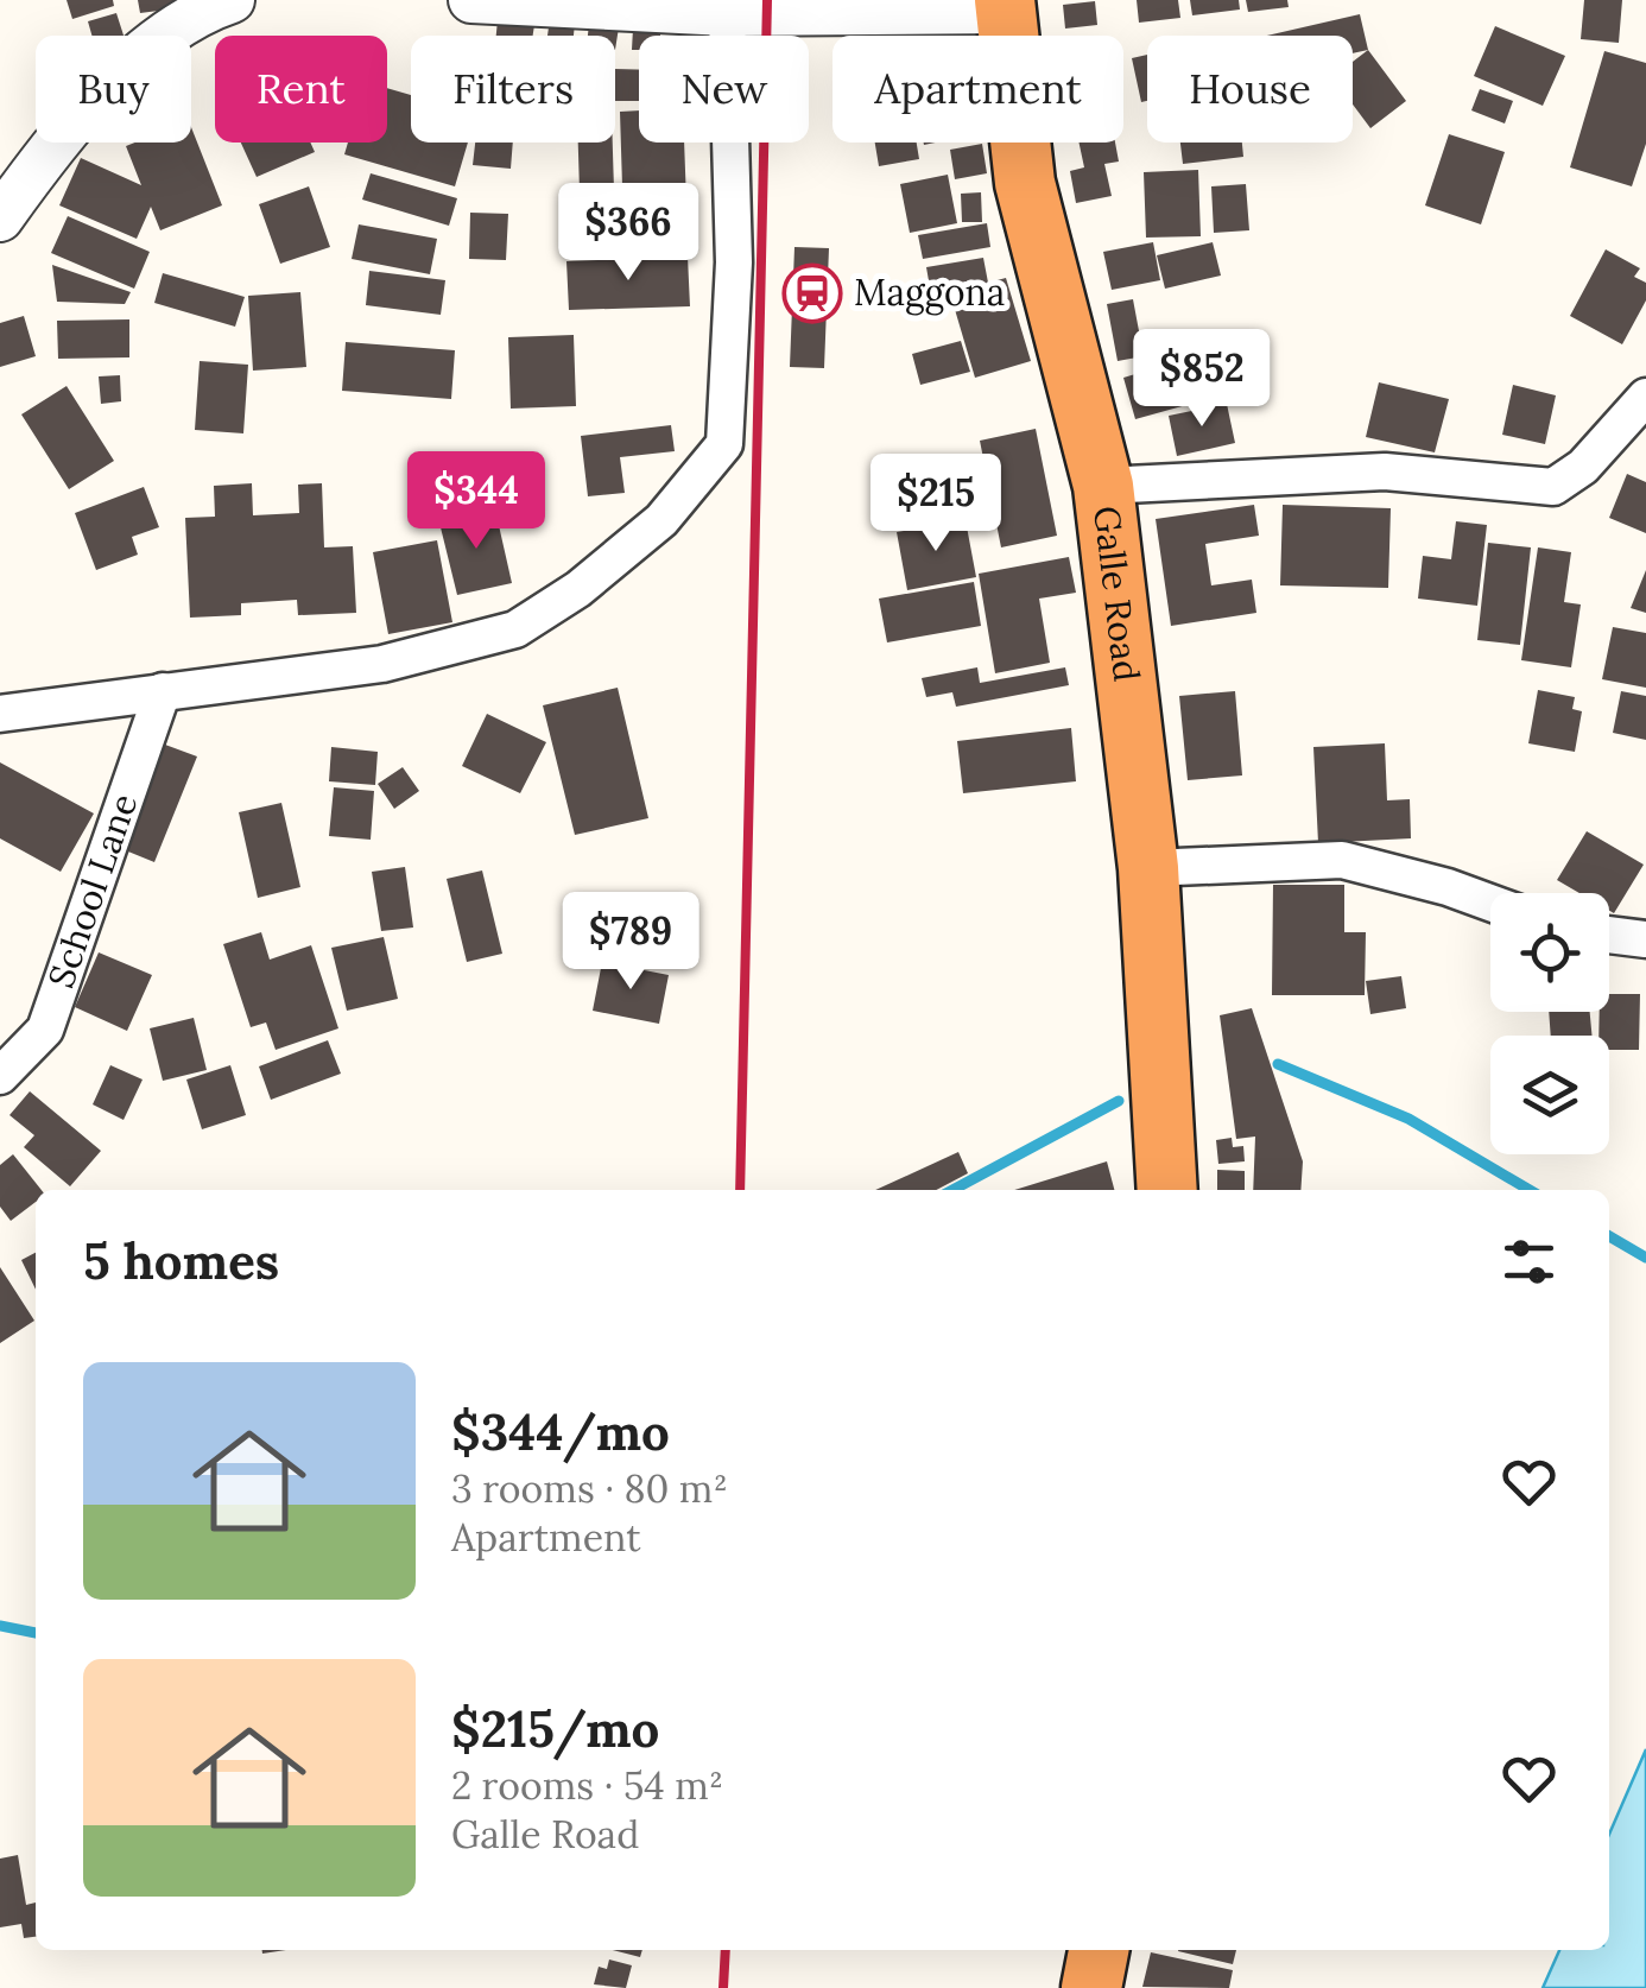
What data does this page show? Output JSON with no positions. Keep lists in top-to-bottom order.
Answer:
{
  "streets": {
    "highway": ["Galle Road"],
    "street": ["School Lane"]
  },
  "places": {
    "station": ["Maggona"]
  },
  "page": {
    "chip": [
      "Buy",
      "Rent",
      "Filters",
      "New",
      "Apartment",
      "House"
    ],
    "price": [
      "$366",
      "$852",
      "$344",
      "$215",
      "$789"
    ],
    "heading": "5 homes",
    "list": [
      {
        "name": "$344/mo",
        "note": "3 rooms · 80 m² · Apartment"
      },
      {
        "name": "$215/mo",
        "note": "2 rooms · 54 m² · Galle Road"
      }
    ]
  }
}
